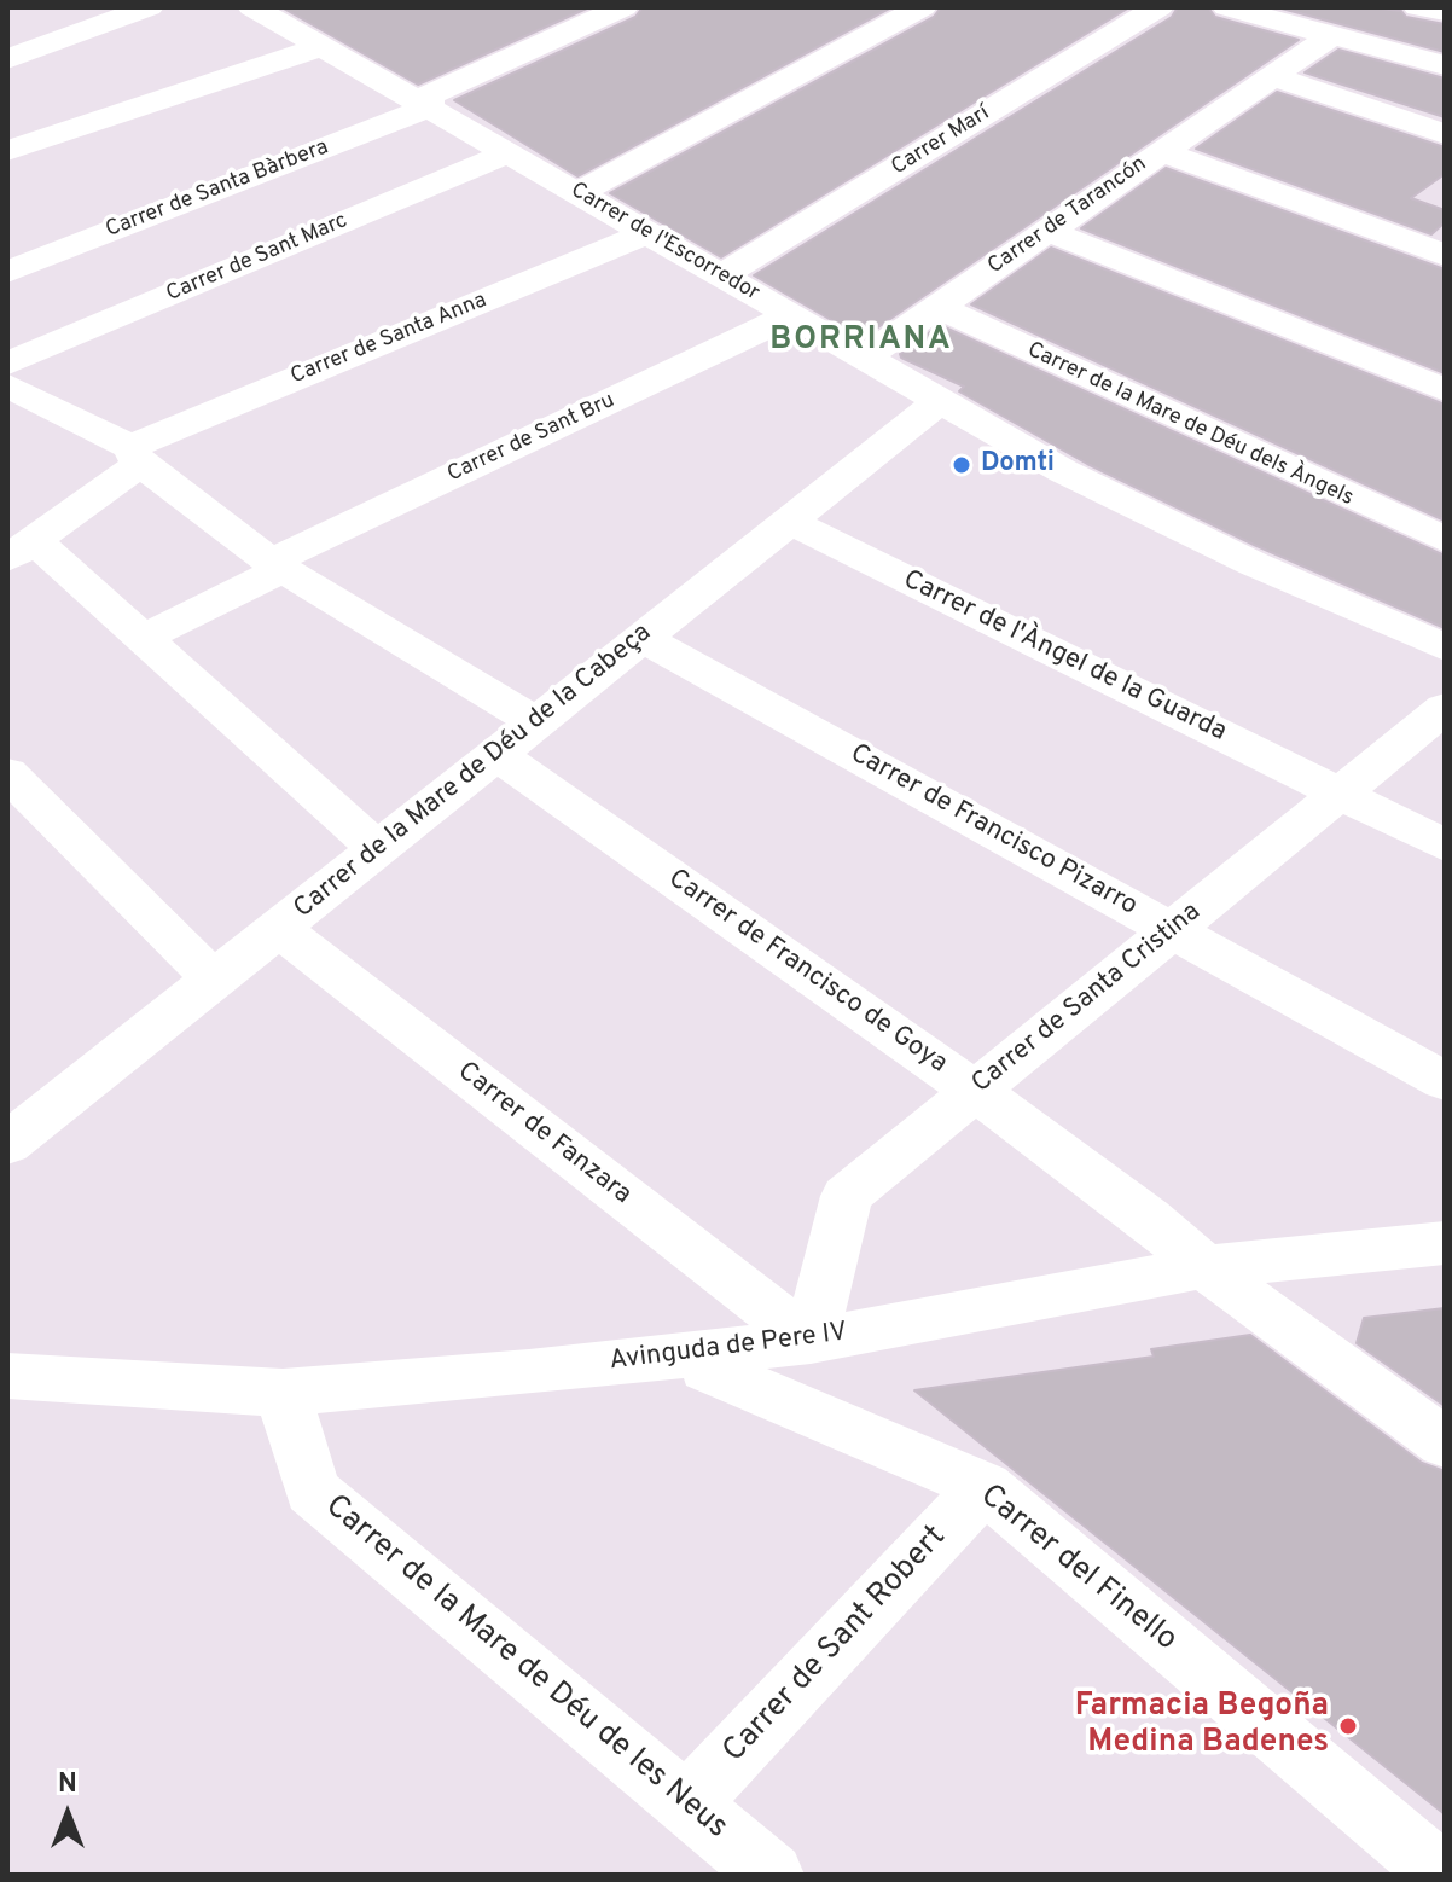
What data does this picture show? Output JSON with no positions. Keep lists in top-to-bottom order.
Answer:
{
  "streets": {
    "street": [
      "Carrer Marí",
      "Carrer de Santa Bàrbera",
      "Carrer de Tarancón",
      "Carrer de l'Escorredor",
      "Carrer de Sant Marc",
      "Carrer de Santa Anna",
      "Carrer de la Mare de Déu dels Àngels",
      "Carrer de Sant Bru",
      "Carrer de l'Àngel de la Guarda",
      "Carrer de la Mare de Déu de la Cabeça",
      "Carrer de Francisco Pizarro",
      "Carrer de Francisco de Goya",
      "Carrer de Santa Cristina",
      "Carrer de Fanzara",
      "Avinguda de Pere IV",
      "Carrer del Finello",
      "Carrer de Sant Robert",
      "Carrer de la Mare de Déu de les Neus"
    ]
  },
  "crossings": [
    ["Carrer Marí", "Carrer de l'Escorredor"],
    ["Carrer de Santa Bàrbera", "Carrer de l'Escorredor"],
    ["Carrer de Tarancón", "Carrer de l'Escorredor"],
    ["Carrer de Tarancón", "Carrer de la Mare de Déu dels Àngels"],
    ["Carrer de l'Escorredor", "Carrer de Sant Marc"],
    ["Carrer de l'Escorredor", "Carrer de Santa Anna"],
    ["Carrer de l'Escorredor", "Carrer de Sant Bru"],
    ["Carrer de l'Escorredor", "Carrer de la Mare de Déu de la Cabeça"],
    ["Carrer de l'Àngel de la Guarda", "Carrer de la Mare de Déu de la Cabeça"],
    ["Carrer de l'Àngel de la Guarda", "Carrer de Santa Cristina"],
    ["Carrer de la Mare de Déu de la Cabeça", "Carrer de Francisco Pizarro"],
    ["Carrer de la Mare de Déu de la Cabeça", "Carrer de Francisco de Goya"],
    ["Carrer de la Mare de Déu de la Cabeça", "Carrer de Fanzara"],
    ["Carrer de Francisco Pizarro", "Carrer de Santa Cristina"],
    ["Carrer de Francisco de Goya", "Carrer de Santa Cristina"],
    ["Carrer de Francisco de Goya", "Avinguda de Pere IV"],
    ["Carrer de Santa Cristina", "Carrer de Fanzara"],
    ["Carrer de Santa Cristina", "Avinguda de Pere IV"],
    ["Carrer de Santa Cristina", "Carrer del Finello"],
    ["Carrer de Fanzara", "Avinguda de Pere IV"],
    ["Carrer de Fanzara", "Carrer del Finello"],
    ["Avinguda de Pere IV", "Carrer del Finello"],
    ["Avinguda de Pere IV", "Carrer de la Mare de Déu de les Neus"],
    ["Carrer del Finello", "Carrer de Sant Robert"],
    ["Carrer de Sant Robert", "Carrer de la Mare de Déu de les Neus"]
  ],
  "districts": ["BORRIANA"],
  "places": ["Domti", "Farmacia Begoña Medina Badenes"],
  "north": "top"
}
